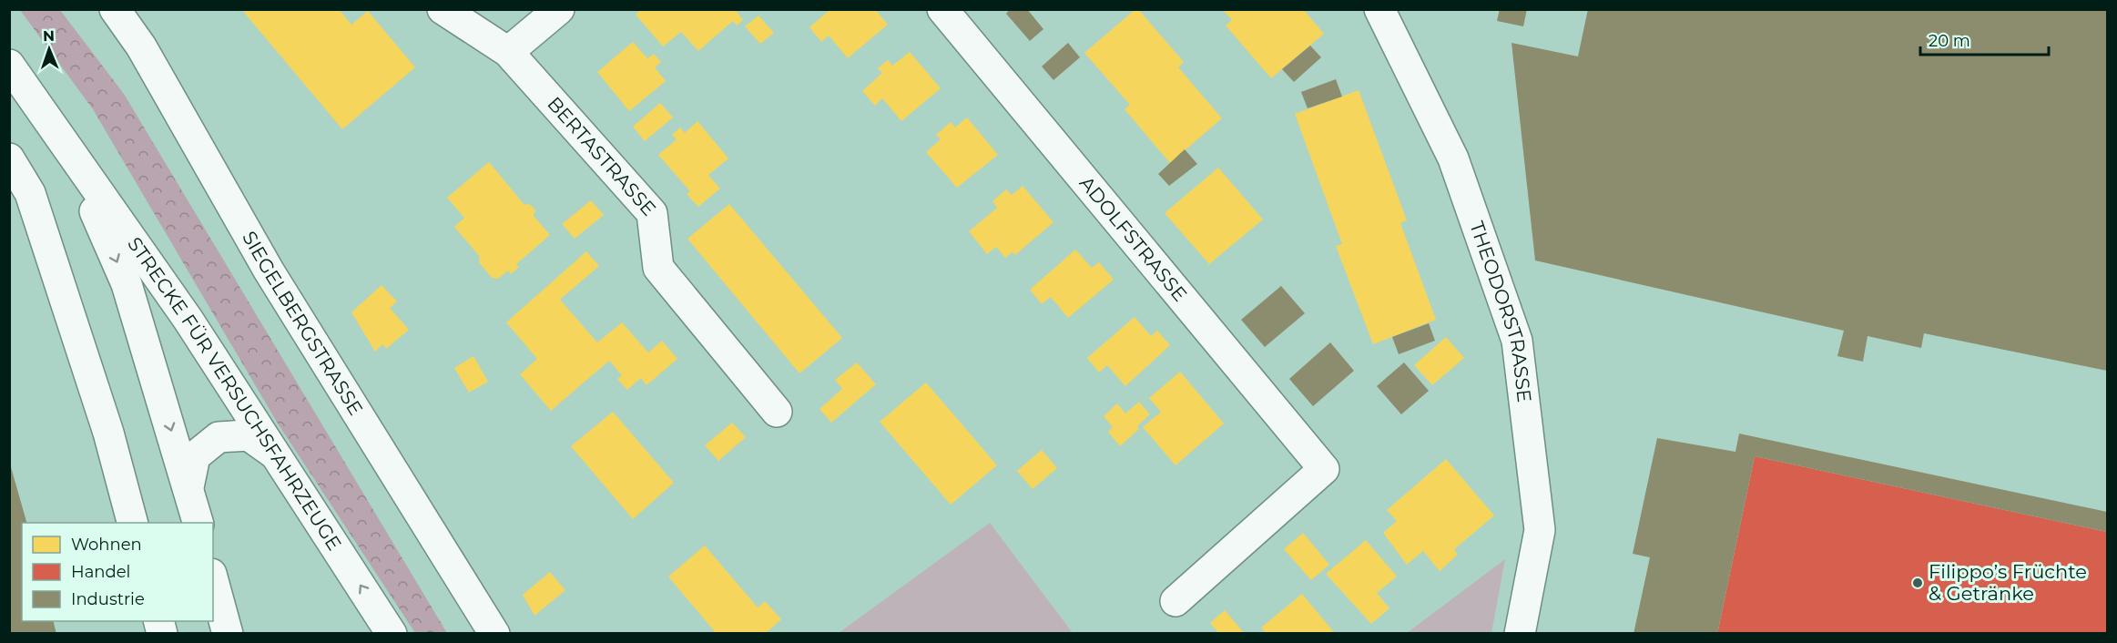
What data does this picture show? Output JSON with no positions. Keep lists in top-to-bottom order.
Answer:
{
  "streets": {
    "street": [
      "BERTASTRASSE",
      "ADOLFSTRASSE",
      "THEODORSTRASSE",
      "SIEGELBERGSTRASSE",
      "STRECKE FÜR VERSUCHSFAHRZEUGE"
    ]
  },
  "places": ["Filippo’s Früchte & Getränke"],
  "legend": ["Wohnen", "Handel", "Industrie"],
  "scale_bar": "20 m",
  "north": "top"
}
